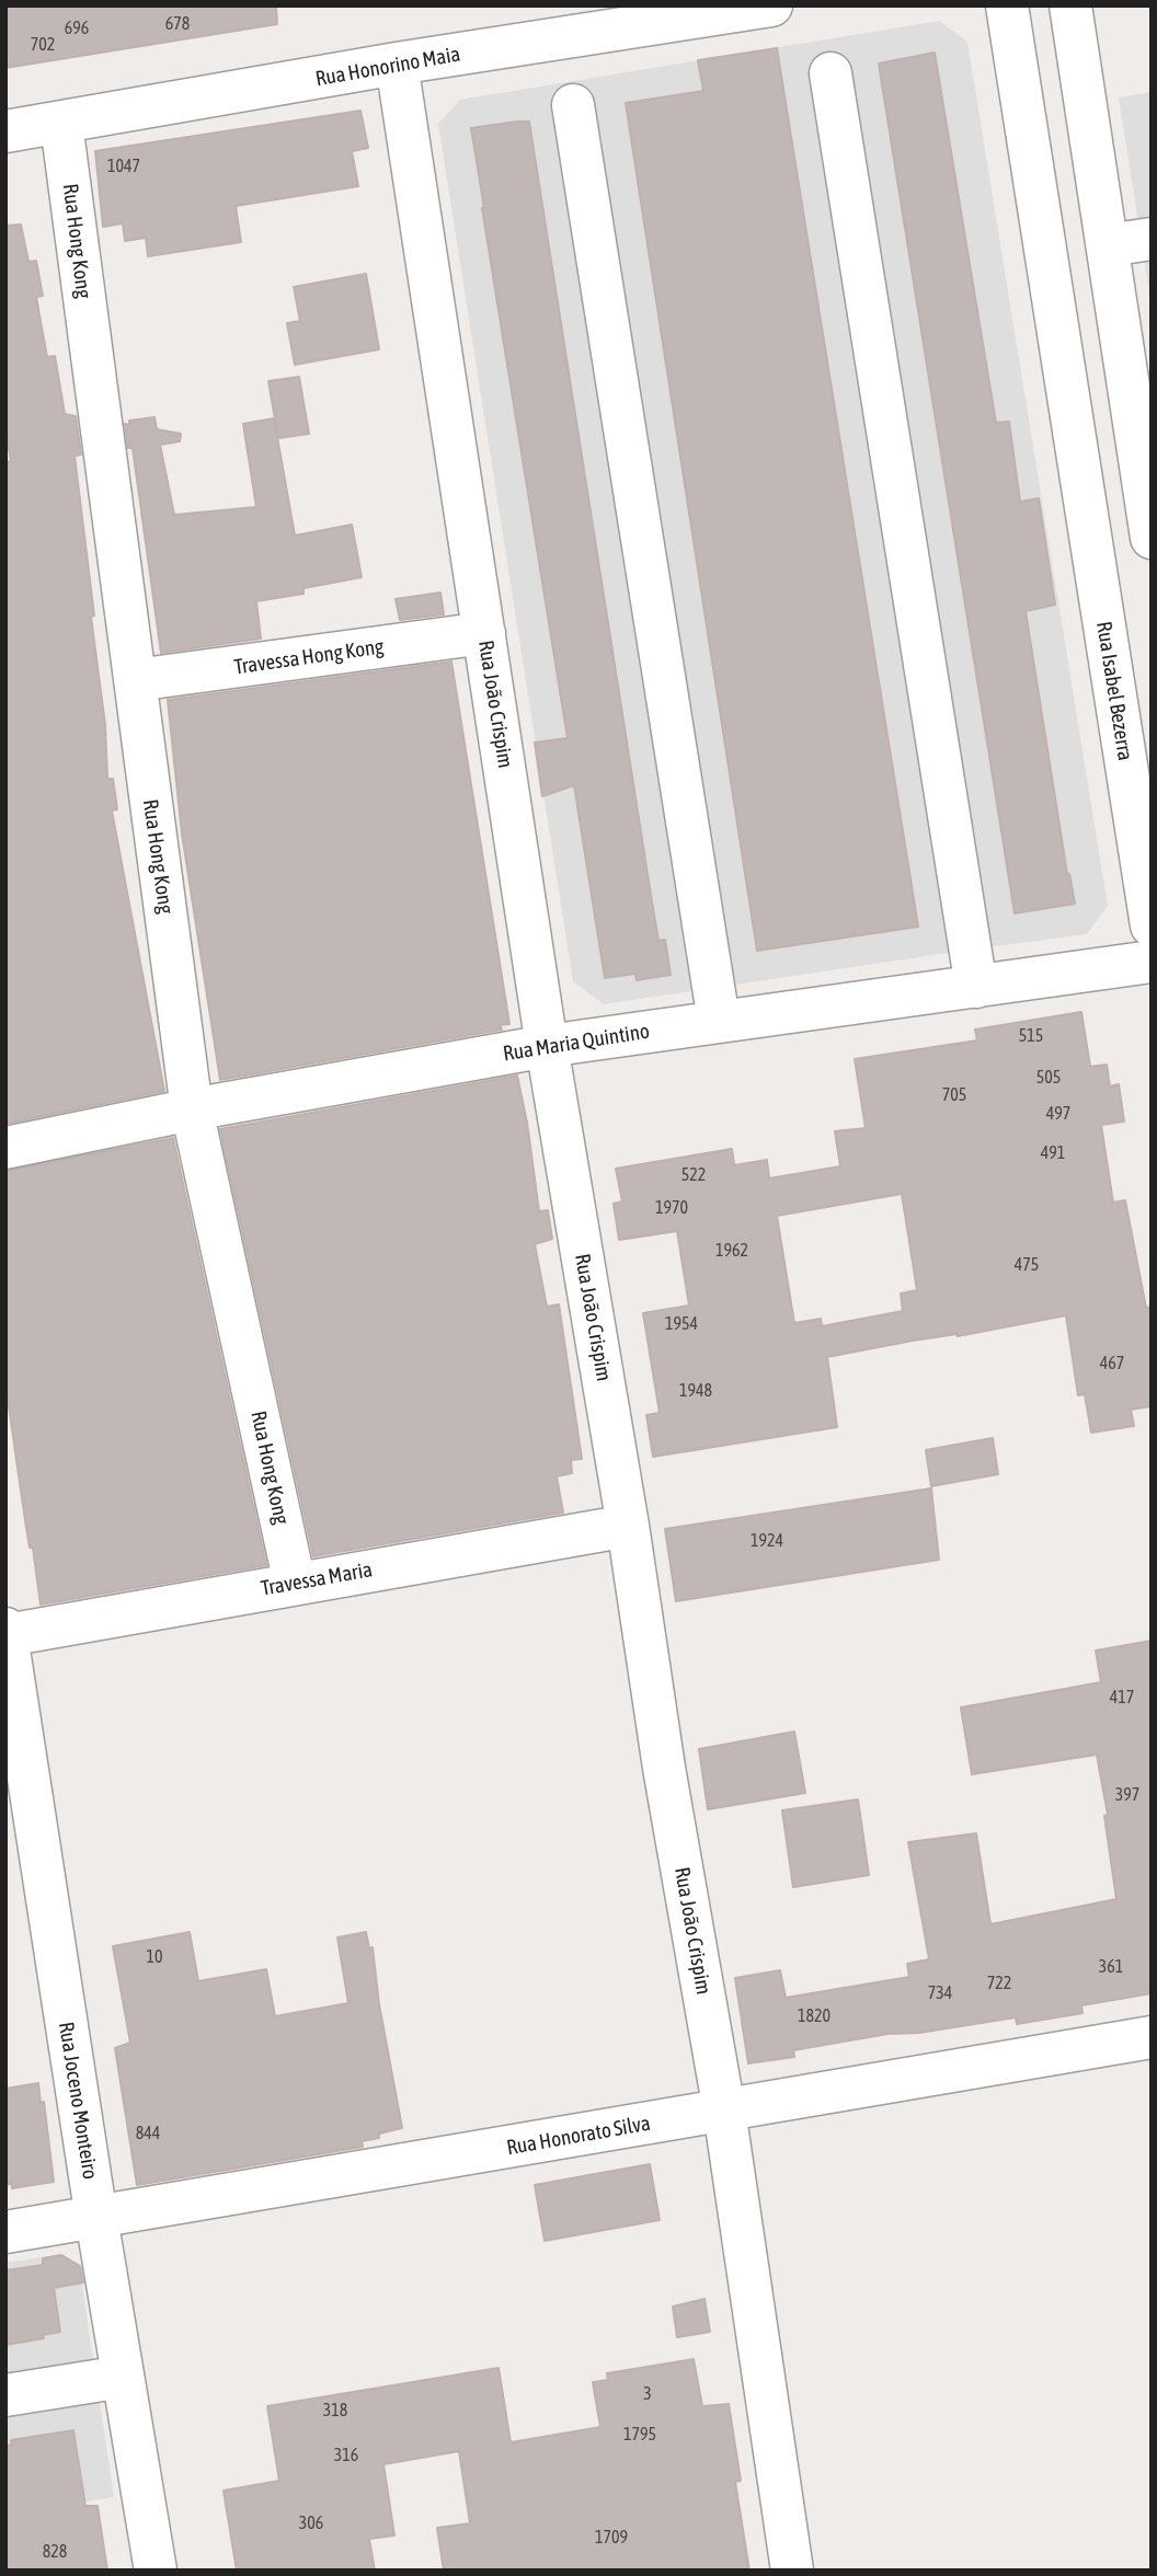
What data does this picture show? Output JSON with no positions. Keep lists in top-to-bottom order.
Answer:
{
  "streets": {
    "street": [
      "Rua Honorino Maia",
      "Rua Hong Kong",
      "Travessa Hong Kong",
      "Rua Isabel Bezerra",
      "Rua João Crispim",
      "Rua Maria Quintino",
      "Travessa Maria",
      "Rua Joceno Monteiro",
      "Rua Honorato Silva"
    ]
  },
  "crossings": [
    ["Rua Honorino Maia", "Rua Hong Kong"],
    ["Rua Honorino Maia", "Rua João Crispim"],
    ["Rua Hong Kong", "Travessa Hong Kong"],
    ["Rua Hong Kong", "Rua Maria Quintino"],
    ["Rua Hong Kong", "Travessa Maria"],
    ["Travessa Hong Kong", "Rua João Crispim"],
    ["Rua João Crispim", "Rua Maria Quintino"],
    ["Rua João Crispim", "Travessa Maria"],
    ["Rua João Crispim", "Rua Honorato Silva"],
    ["Travessa Maria", "Rua Joceno Monteiro"],
    ["Rua Joceno Monteiro", "Rua Honorato Silva"]
  ],
  "house_numbers": [
    "678",
    "696",
    "702",
    "1047",
    "515",
    "505",
    "705",
    "497",
    "491",
    "522",
    "1970",
    "1962",
    "475",
    "1954",
    "467",
    "1948",
    "1924",
    "417",
    "397",
    "10",
    "361",
    "722",
    "734",
    "1820",
    "844",
    "3",
    "318",
    "1795",
    "316",
    "306",
    "1709",
    "828"
  ]
}
